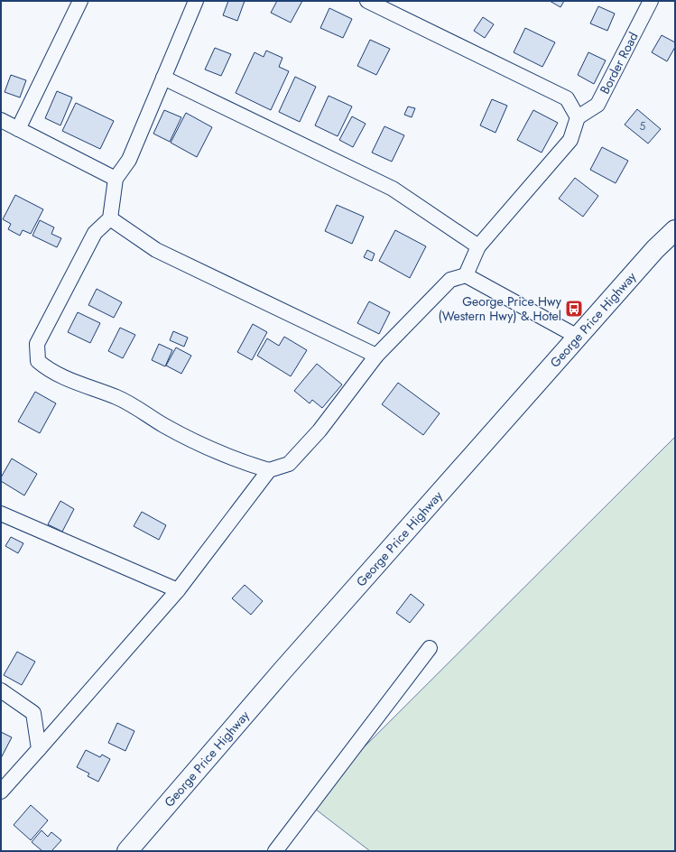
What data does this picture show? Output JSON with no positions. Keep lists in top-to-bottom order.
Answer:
{
  "streets": {
    "highway": ["George Price Highway"],
    "street": ["Border Road"]
  },
  "places": {
    "bus stop": ["George Price Hwy (Western Hwy) & Hotel"]
  },
  "house_numbers": ["5"]
}
